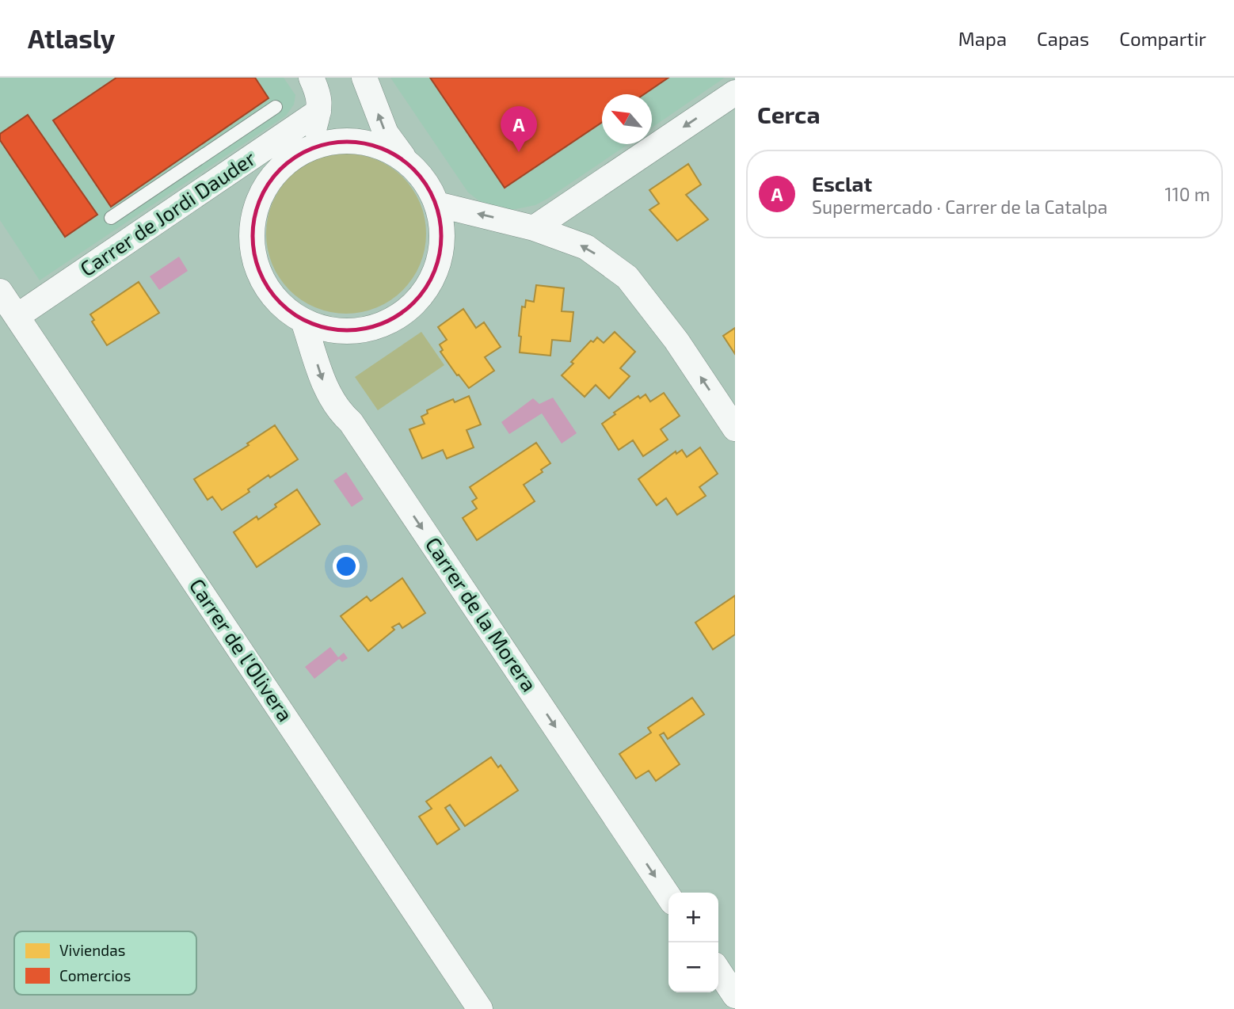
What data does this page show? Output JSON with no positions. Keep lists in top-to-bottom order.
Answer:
{
  "streets": {
    "street": ["Carrer de Jordi Dauder", "Carrer de la Morera", "Carrer de l'Olivera"]
  },
  "crossings": [
    ["Carrer de Jordi Dauder", "Carrer de l'Olivera"]
  ],
  "one_way": ["Carrer de la Morera"],
  "legend": ["Viviendas", "Comercios"],
  "north": "top left",
  "page": {
    "header": "Atlasly",
    "nav": ["Mapa", "Capas", "Compartir"],
    "heading": "Cerca",
    "pins": "A",
    "list": [
      {
        "mark": "A",
        "name": "Esclat",
        "note": "Supermercado · Carrer de la Catalpa",
        "value": "110 m"
      }
    ],
    "map_buttons": ["+", "−"]
  }
}
